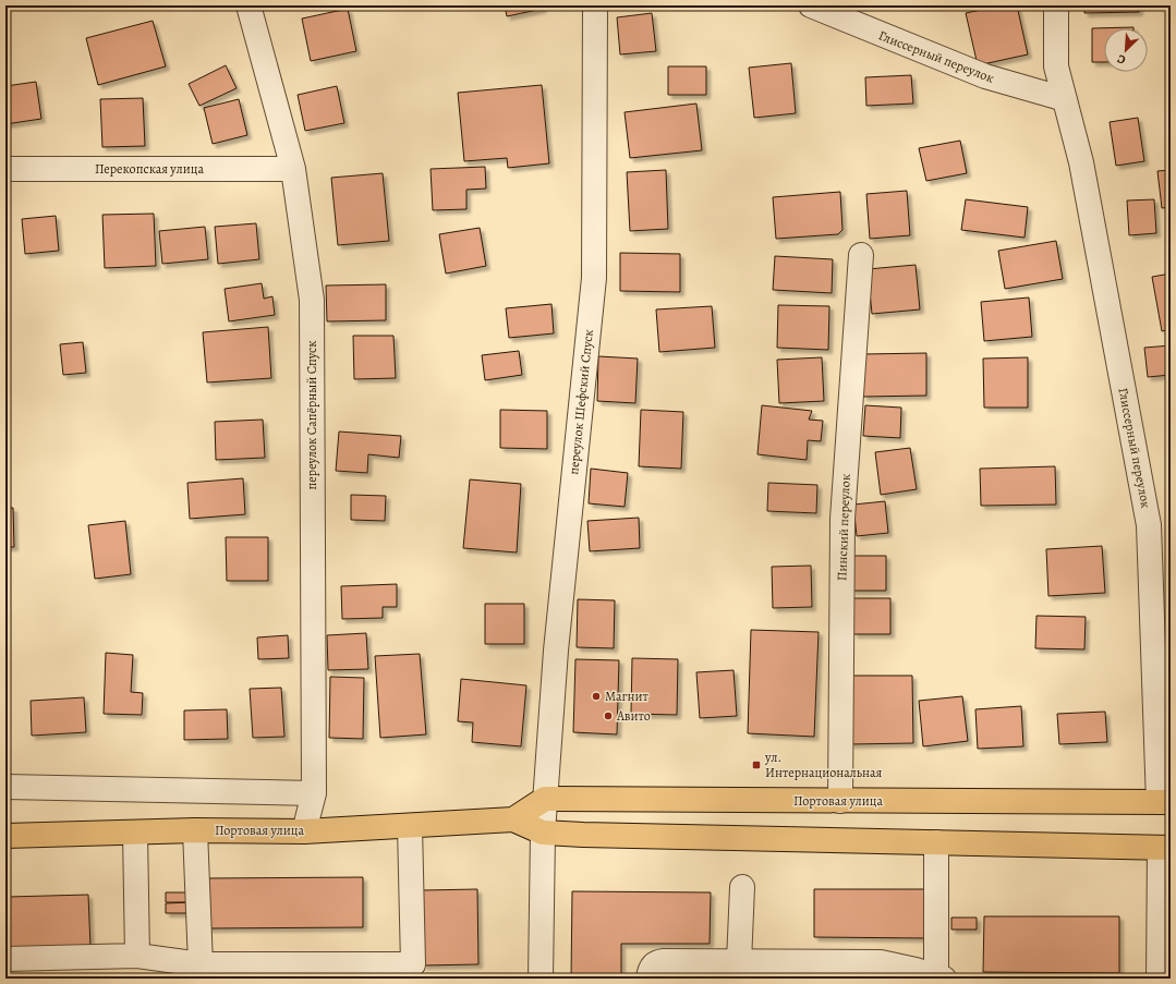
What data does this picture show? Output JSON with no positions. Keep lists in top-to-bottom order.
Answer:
{
  "streets": {
    "main road": ["Портовая улица"],
    "street": [
      "Глиссерный переулок",
      "Перекопская улица",
      "переулок Шефский Спуск",
      "переулок Сапёрный Спуск",
      "Пинский переулок"
    ]
  },
  "crossings": [
    ["Глиссерный переулок", "Портовая улица"],
    ["Перекопская улица", "переулок Сапёрный Спуск"],
    ["переулок Шефский Спуск", "Портовая улица"],
    ["переулок Сапёрный Спуск", "Портовая улица"],
    ["Пинский переулок", "Портовая улица"]
  ],
  "places": {
    "other": ["Магнит", "Авито"],
    "transit": ["ул. Интернациональная"]
  },
  "north": "bottom left"
}
